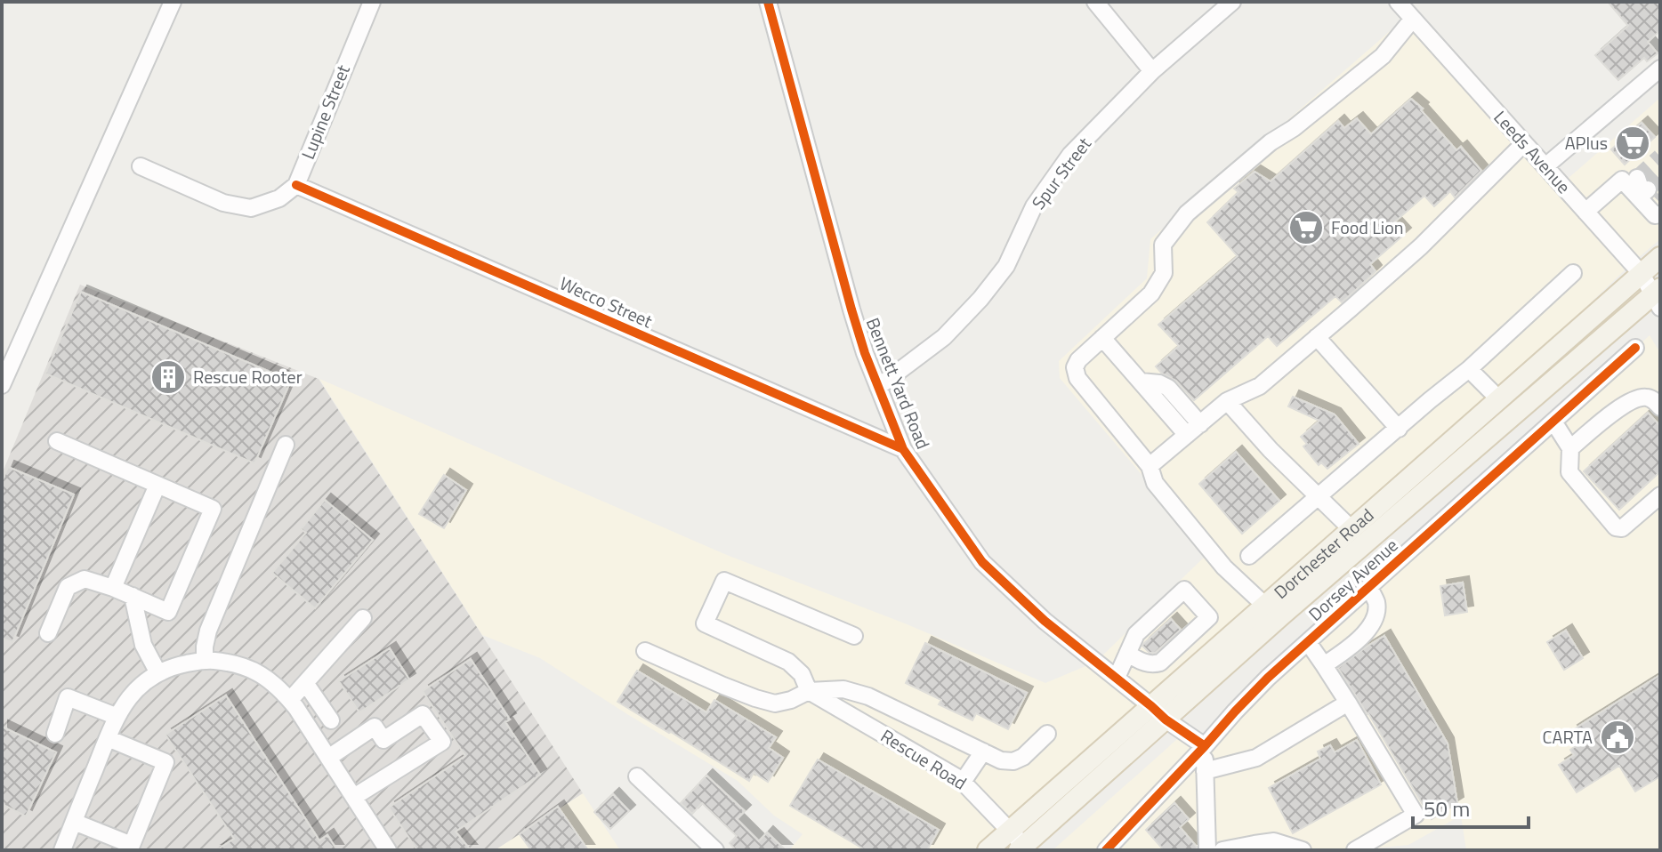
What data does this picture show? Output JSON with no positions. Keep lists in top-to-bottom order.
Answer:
{
  "streets": {
    "main road": ["Dorchester Road"],
    "street": [
      "Lupine Street",
      "Leeds Avenue",
      "Spur Street",
      "Wecco Street",
      "Bennett Yard Road",
      "Dorsey Avenue",
      "Rescue Road"
    ]
  },
  "crossings": [
    ["Lupine Street", "Wecco Street"],
    ["Leeds Avenue", "Dorchester Road"],
    ["Spur Street", "Bennett Yard Road"],
    ["Wecco Street", "Bennett Yard Road"],
    ["Bennett Yard Road", "Dorchester Road"],
    ["Bennett Yard Road", "Dorsey Avenue"],
    ["Dorchester Road", "Rescue Road"]
  ],
  "places": {
    "supermarket": ["APlus", "Food Lion"],
    "building": ["Rescue Rooter"],
    "public building": ["CARTA"]
  },
  "scale_bar": "50 m"
}
